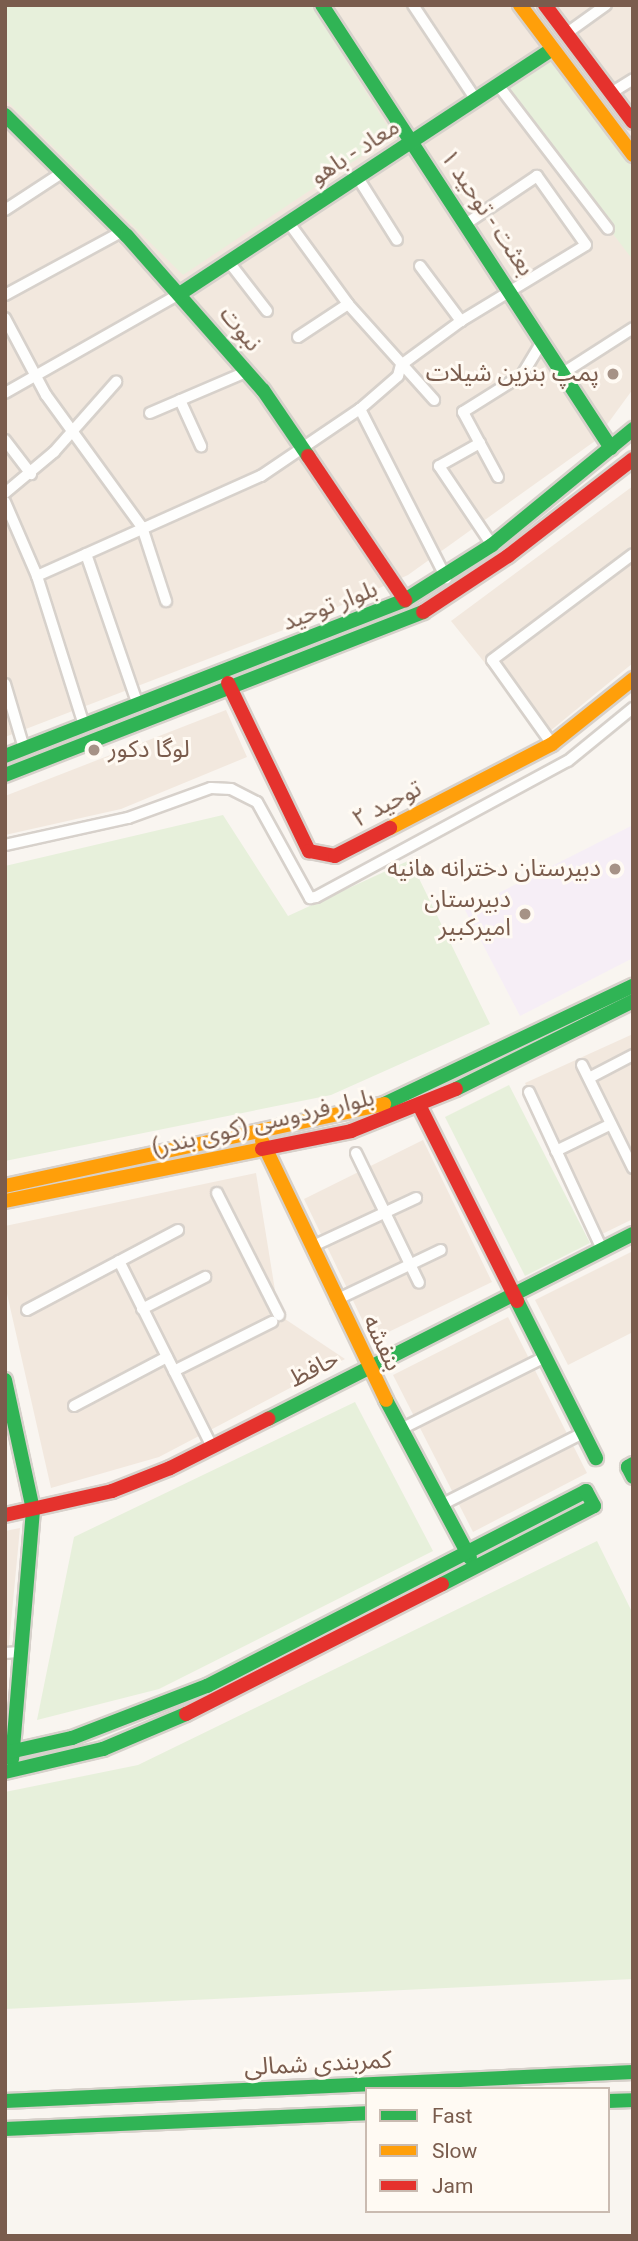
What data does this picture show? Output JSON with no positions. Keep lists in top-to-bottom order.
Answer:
{
  "streets": {
    "main road": [
      "معاد - باهو",
      "بعثت - توحید ۱",
      "نبوت",
      "بلوار توحید",
      "توحید ۲",
      "بلوار فردوسی (کوی بندر)",
      "بنفشه",
      "حافظ",
      "کمربندی شمالی"
    ]
  },
  "crossings": [
    ["معاد - باهو", "بعثت - توحید ۱"],
    ["معاد - باهو", "نبوت"],
    ["بعثت - توحید ۱", "بلوار توحید"],
    ["نبوت", "بلوار توحید"],
    ["بلوار توحید", "توحید ۲"],
    ["بلوار فردوسی (کوی بندر)", "بنفشه"],
    ["بنفشه", "حافظ"]
  ],
  "places": [
    "پمپ بنزین شیلات",
    "لوگا دکور",
    "دبیرستان دخترانه هانیه",
    "دبیرستان امیرکبیر"
  ],
  "legend": ["Fast", "Slow", "Jam"]
}
